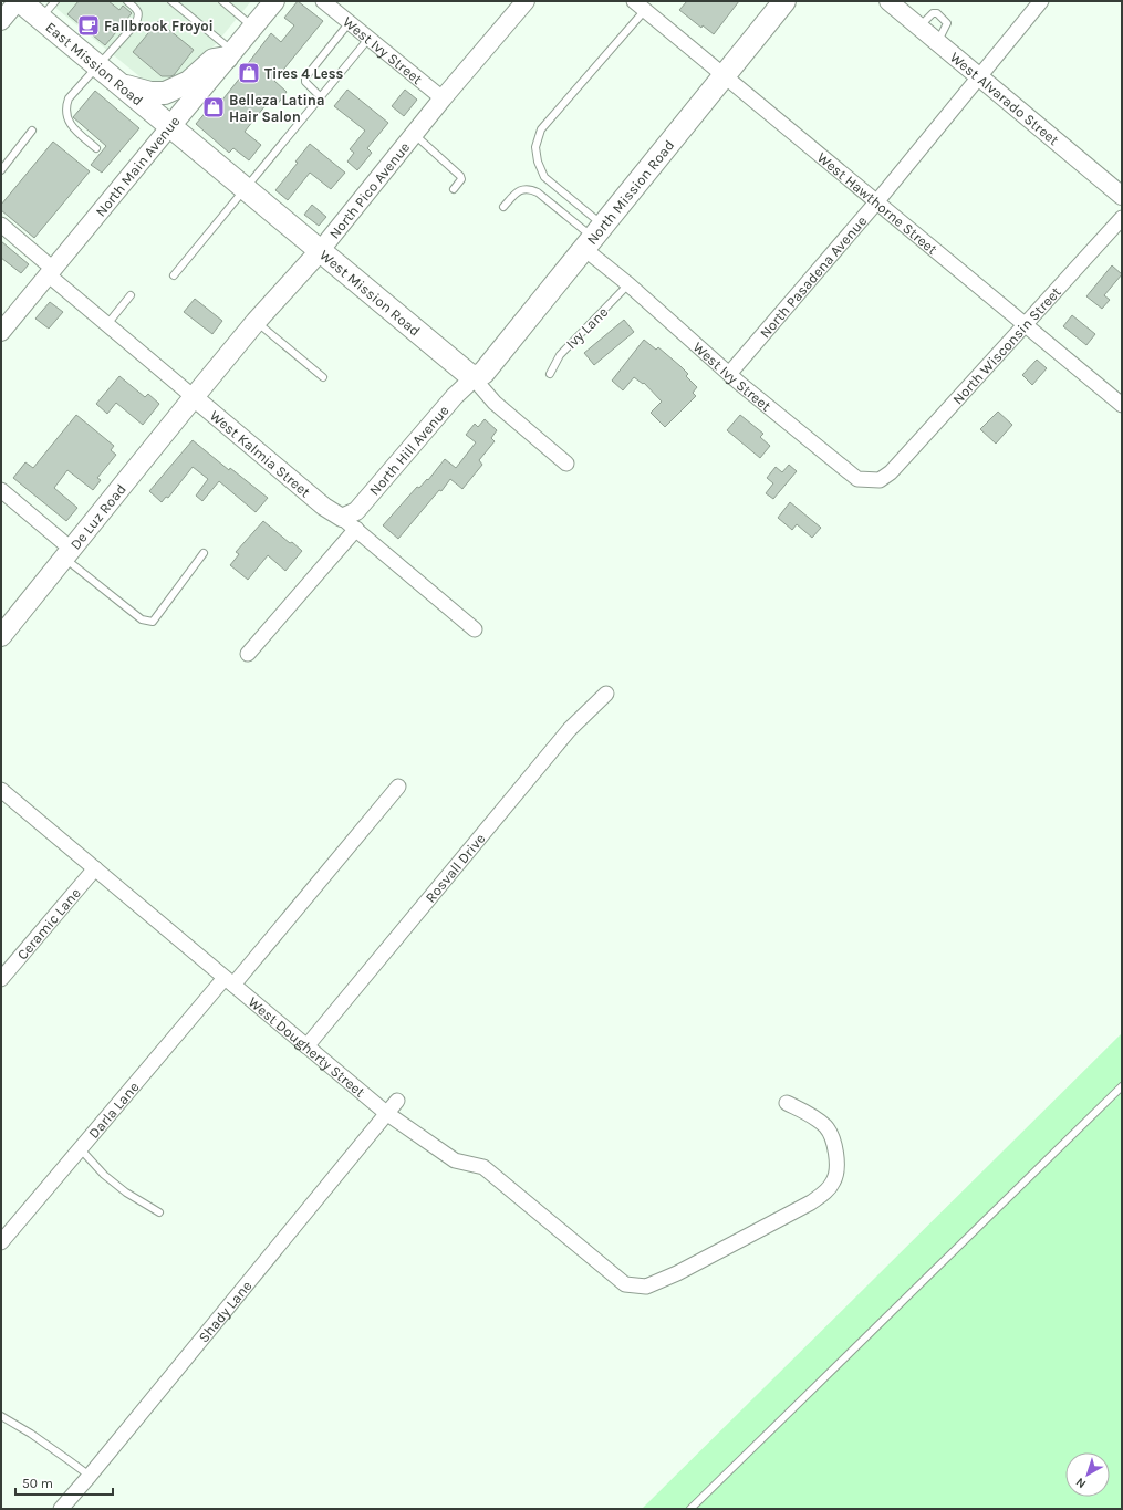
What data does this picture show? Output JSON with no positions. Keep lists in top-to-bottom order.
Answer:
{
  "streets": {
    "main road": [
      "East Mission Road",
      "North Main Avenue",
      "North Pico Avenue",
      "North Mission Road",
      "West Mission Road",
      "De Luz Road"
    ],
    "street": [
      "West Ivy Street",
      "West Alvarado Street",
      "West Hawthorne Street",
      "North Pasadena Avenue",
      "North Wisconsin Street",
      "North Hill Avenue",
      "West Kalmia Street",
      "Rosvall Drive",
      "Ceramic Lane",
      "West Dougherty Street",
      "Darla Lane",
      "Shady Lane"
    ],
    "lane": ["Ivy Lane"]
  },
  "crossings": [
    ["West Ivy Street", "North Pico Avenue"],
    ["West Ivy Street", "North Mission Road"],
    ["West Ivy Street", "North Pasadena Avenue"],
    ["West Ivy Street", "Ivy Lane"],
    ["West Ivy Street", "North Wisconsin Street"],
    ["East Mission Road", "North Main Avenue"],
    ["East Mission Road", "West Mission Road"],
    ["West Alvarado Street", "North Pasadena Avenue"],
    ["North Main Avenue", "West Mission Road"],
    ["North Main Avenue", "West Kalmia Street"],
    ["North Pico Avenue", "West Mission Road"],
    ["North Pico Avenue", "West Kalmia Street"],
    ["North Pico Avenue", "De Luz Road"],
    ["North Mission Road", "West Hawthorne Street"],
    ["North Mission Road", "West Mission Road"],
    ["North Mission Road", "North Hill Avenue"],
    ["West Hawthorne Street", "North Pasadena Avenue"],
    ["West Hawthorne Street", "North Wisconsin Street"],
    ["West Mission Road", "North Hill Avenue"],
    ["North Hill Avenue", "West Kalmia Street"],
    ["West Kalmia Street", "De Luz Road"],
    ["Rosvall Drive", "West Dougherty Street"],
    ["Ceramic Lane", "West Dougherty Street"],
    ["West Dougherty Street", "Darla Lane"],
    ["West Dougherty Street", "Shady Lane"]
  ],
  "places": {
    "cafe": ["Fallbrook Froyoi"],
    "shop": ["Tires 4 Less", "Belleza Latina Hair Salon"]
  },
  "scale_bar": "50 m",
  "north": "bottom left"
}
